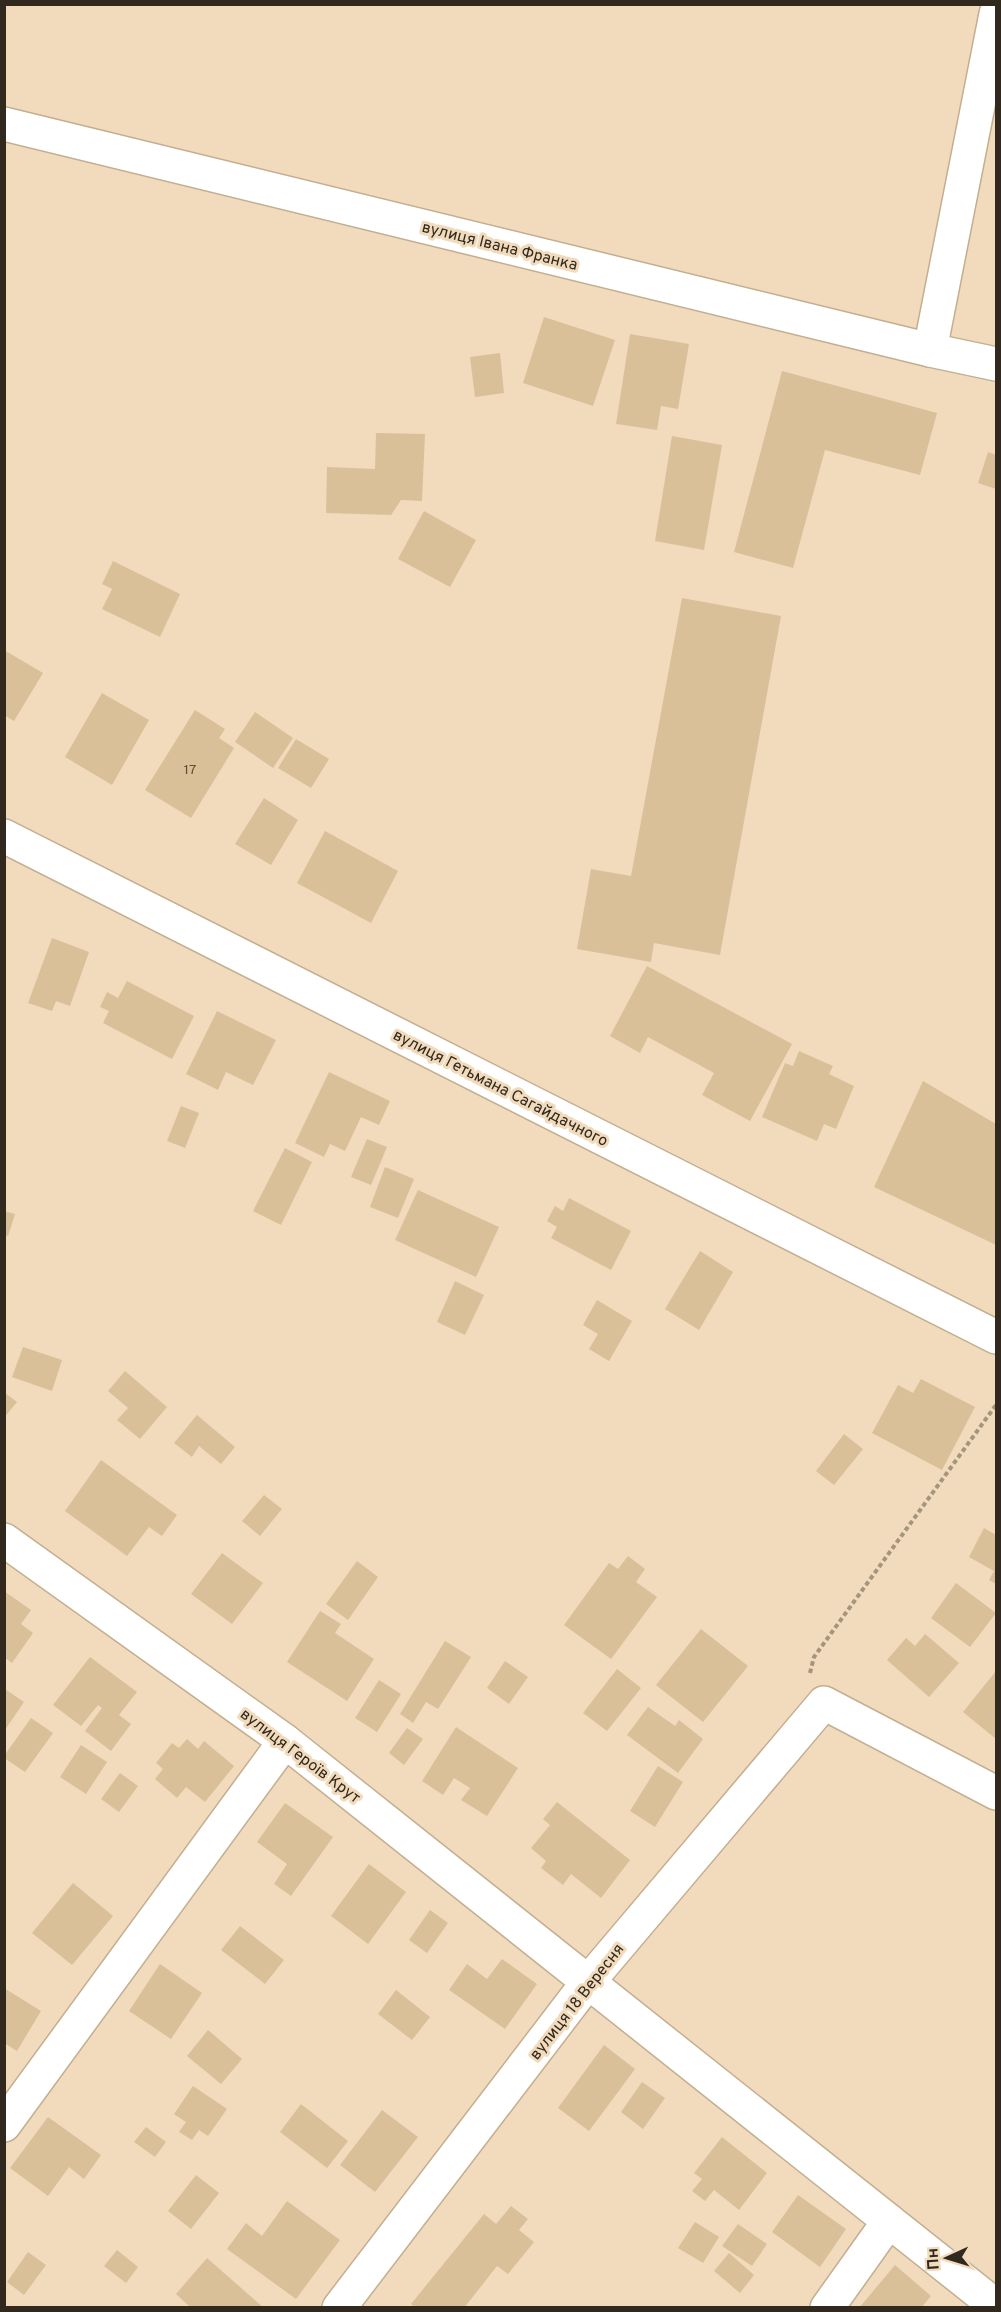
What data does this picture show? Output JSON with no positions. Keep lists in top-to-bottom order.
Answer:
{
  "streets": {
    "street": [
      "вулиця Івана Франка",
      "вулиця Гетьмана Сагайдачного",
      "вулиця Героїв Крут",
      "вулиця 18 Вересня"
    ]
  },
  "crossings": [
    ["вулиця Героїв Крут", "вулиця 18 Вересня"]
  ],
  "house_numbers": ["17"],
  "north": "left"
}
